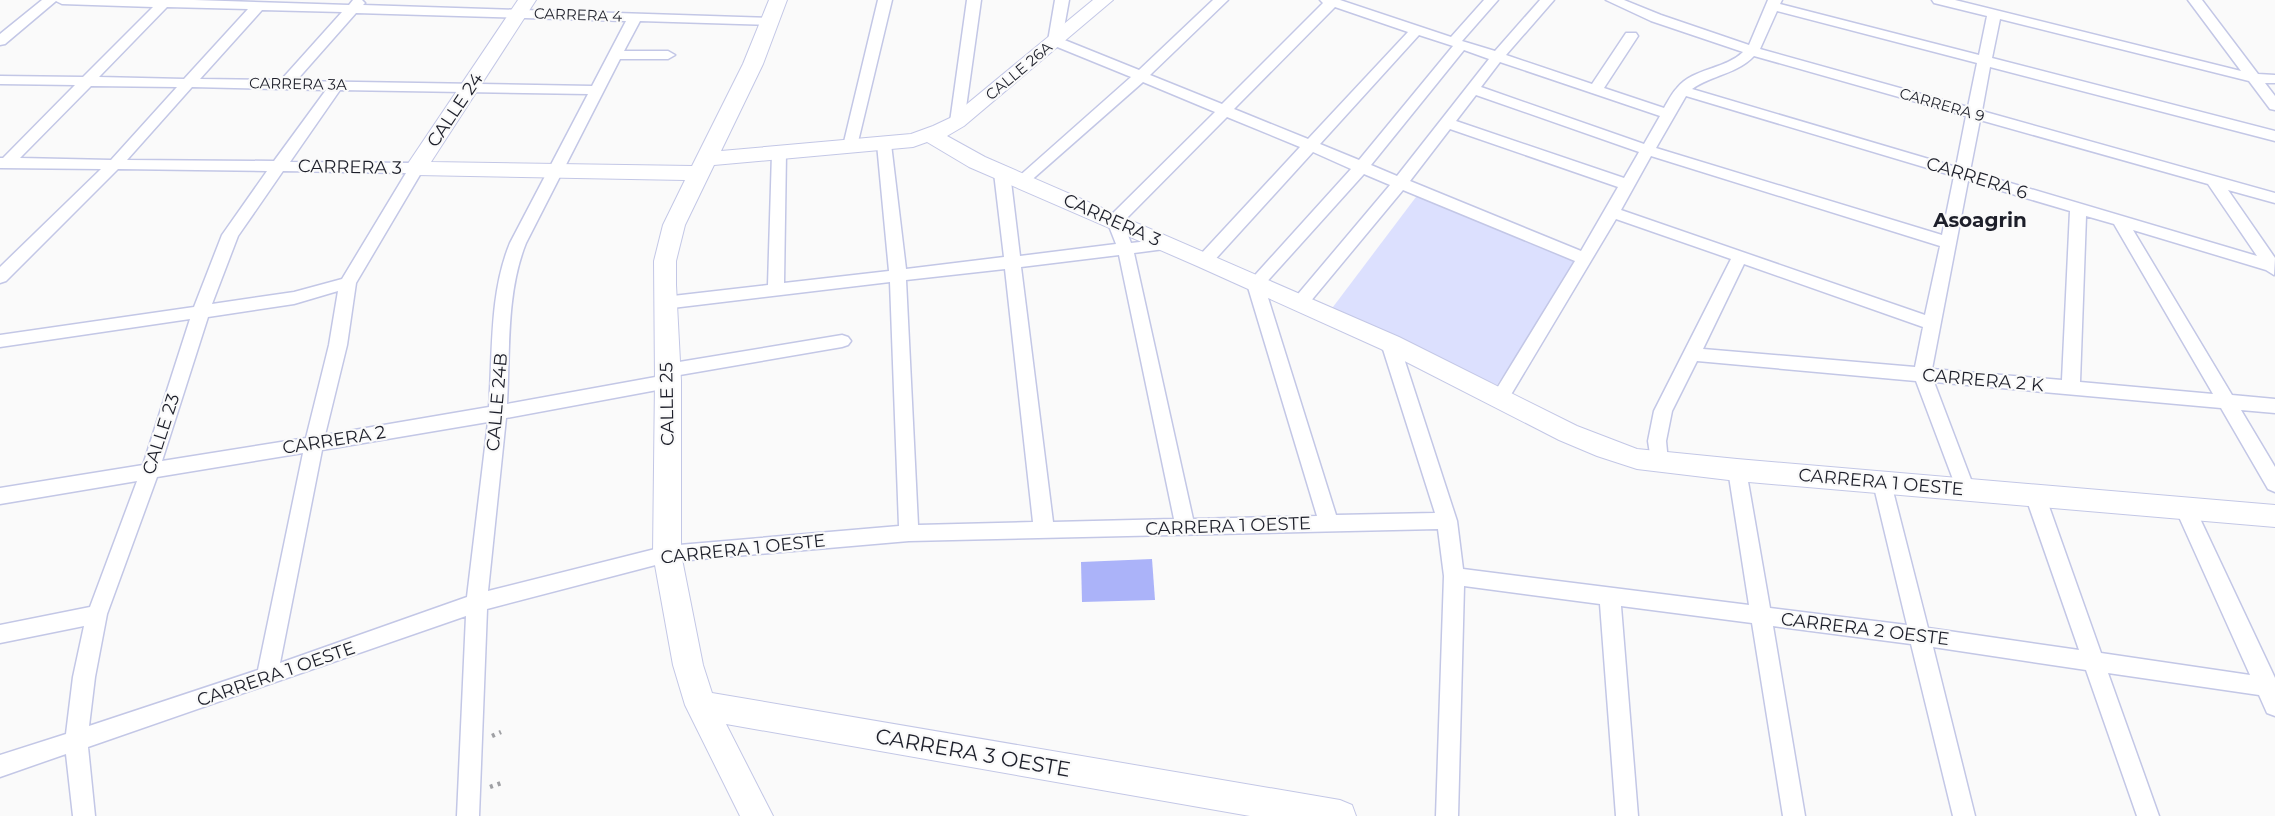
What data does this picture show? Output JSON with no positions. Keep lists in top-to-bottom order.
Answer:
{
  "streets": {
    "street": [
      "CARRERA 4",
      "CALLE 26A",
      "CARRERA 3A",
      "CARRERA 9",
      "CALLE 24",
      "CARRERA 3",
      "CARRERA 6",
      "CARRERA 2 K",
      "CALLE 24B",
      "CALLE 25",
      "CALLE 23",
      "CARRERA 2",
      "CARRERA 1 OESTE",
      "CARRERA 2 OESTE",
      "CARRERA 3 OESTE"
    ]
  },
  "crossings": [
    ["CARRERA 4", "CALLE 24"],
    ["CARRERA 4", "CALLE 24B"],
    ["CARRERA 4", "CALLE 25"],
    ["CALLE 26A", "CARRERA 3"],
    ["CARRERA 3A", "CALLE 24"],
    ["CARRERA 3A", "CALLE 24B"],
    ["CARRERA 3A", "CALLE 23"],
    ["CALLE 24", "CARRERA 3"],
    ["CARRERA 3", "CALLE 24B"],
    ["CARRERA 3", "CALLE 25"],
    ["CARRERA 3", "CALLE 23"],
    ["CARRERA 3", "CARRERA 1 OESTE"],
    ["CALLE 24B", "CARRERA 2"],
    ["CALLE 24B", "CARRERA 1 OESTE"],
    ["CALLE 25", "CARRERA 2"],
    ["CALLE 25", "CARRERA 1 OESTE"],
    ["CALLE 25", "CARRERA 3 OESTE"],
    ["CALLE 23", "CARRERA 2"],
    ["CALLE 23", "CARRERA 1 OESTE"]
  ],
  "districts": ["Asoagrin"]
}
